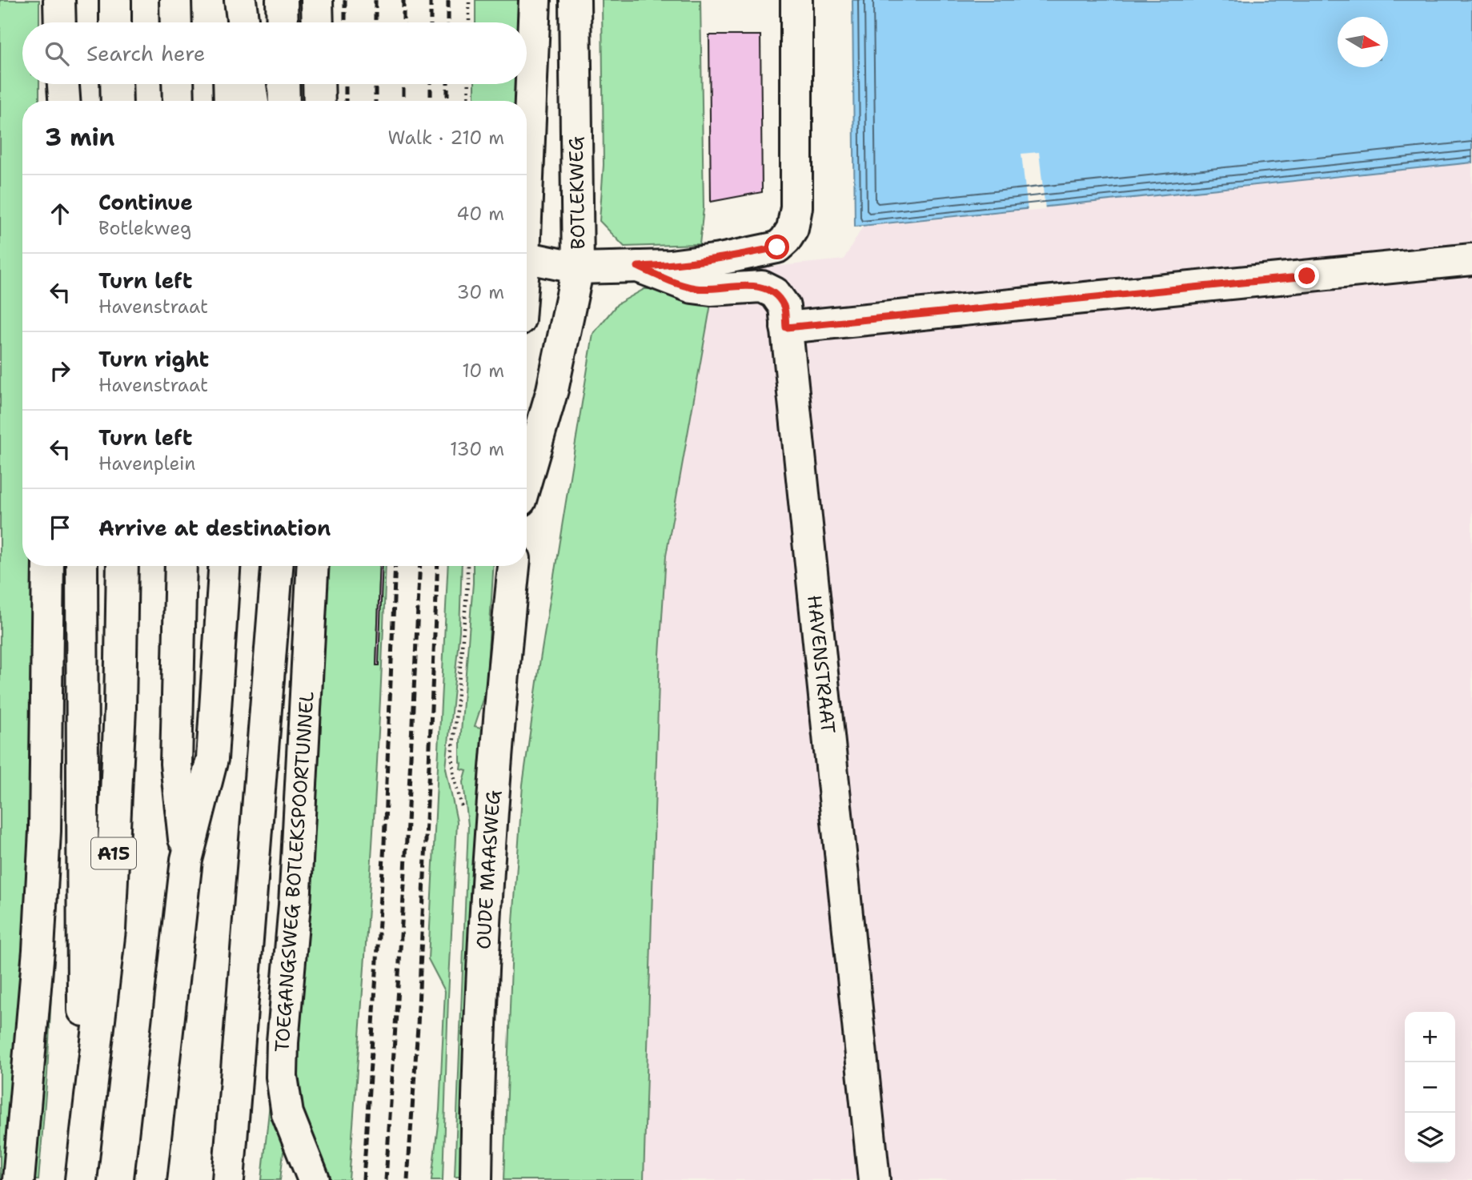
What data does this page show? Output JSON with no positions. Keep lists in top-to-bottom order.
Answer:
{
  "streets": {
    "main road": [
      "BOTLEKWEG",
      "HAVENSTRAAT",
      "A15",
      "OUDE MAASWEG",
      "TOEGANGSWEG BOTLEKSPOORTUNNEL"
    ]
  },
  "crossings": [
    ["BOTLEKWEG", "HAVENSTRAAT"]
  ],
  "north": "right",
  "page": {
    "search": "Search here",
    "heading": ["3 min", "Walk · 210 m"],
    "list": [
      ["Continue", "Botlekweg", "40 m"],
      ["Turn left", "Havenstraat", "30 m"],
      ["Turn right", "Havenstraat", "10 m"],
      ["Turn left", "Havenplein", "130 m"],
      "Arrive at destination"
    ],
    "map_buttons": ["+", "−"]
  }
}
